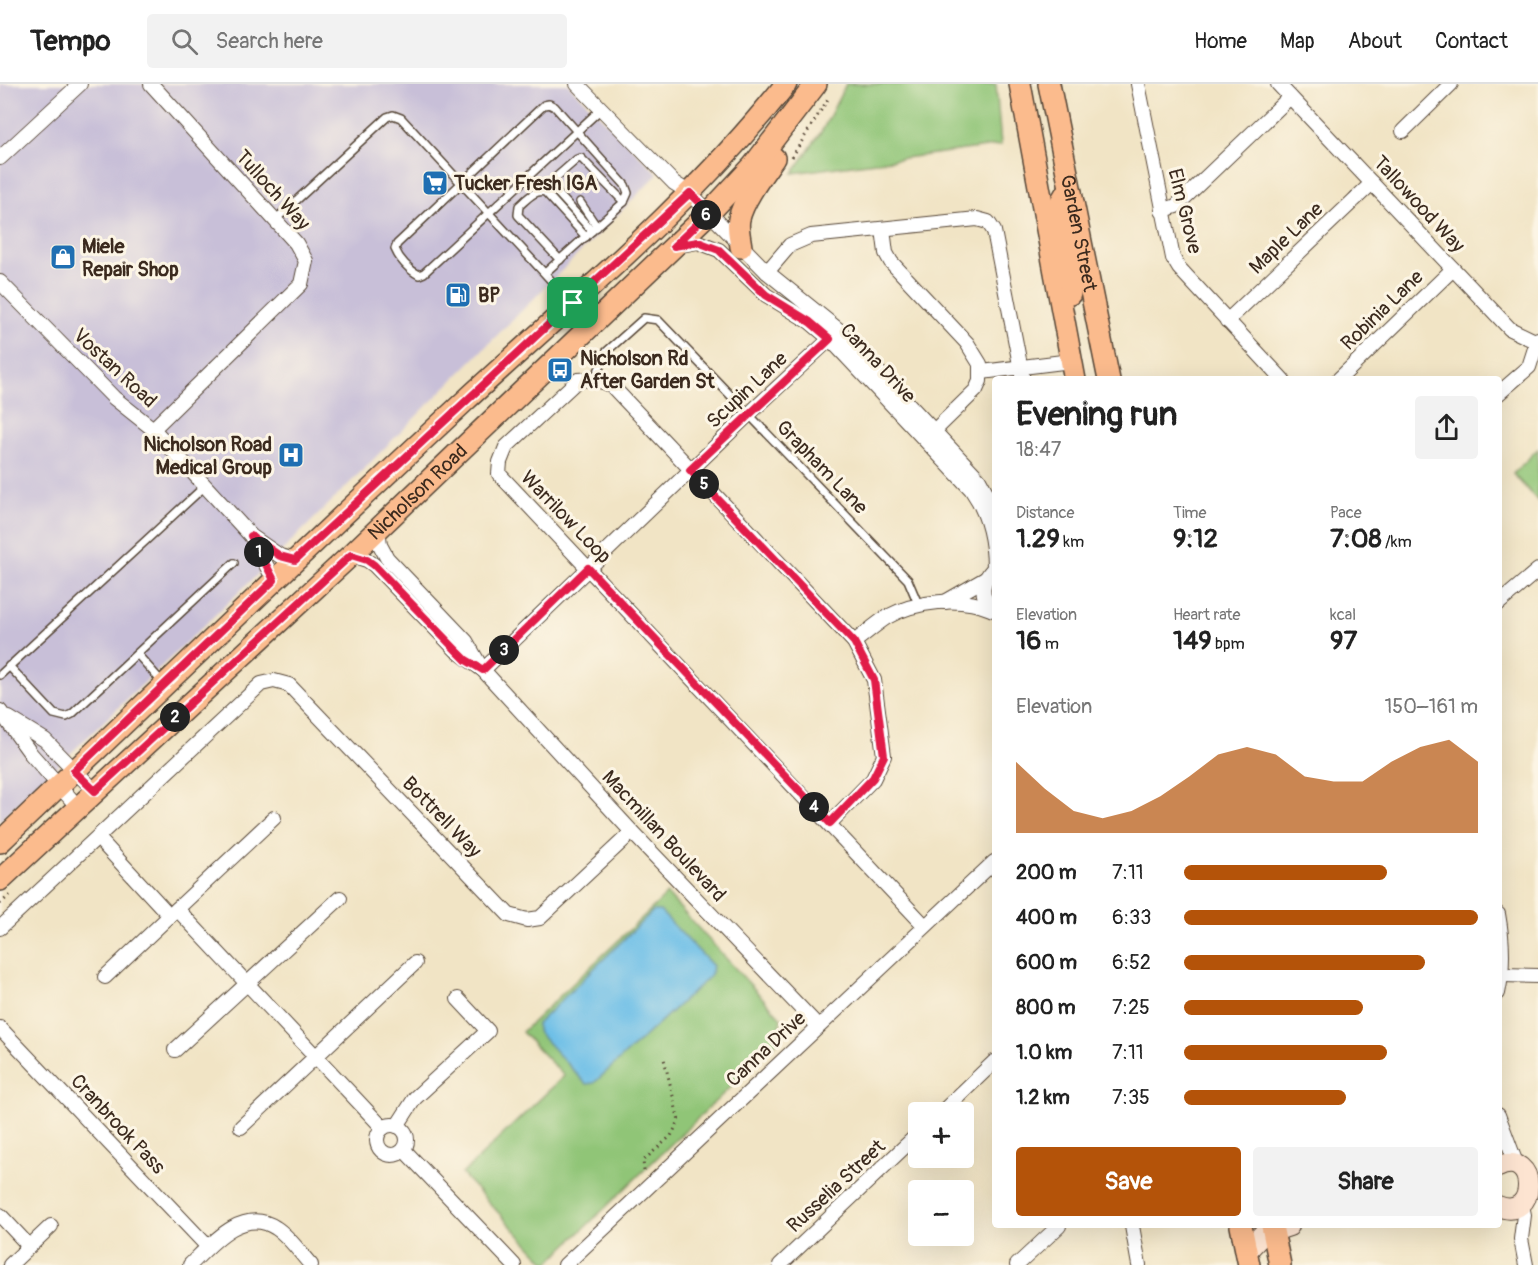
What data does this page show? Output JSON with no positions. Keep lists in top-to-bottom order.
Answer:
{
  "streets": {
    "main road": ["Garden Street", "Nicholson Road"],
    "street": [
      "Tulloch Way",
      "Tallowood Way",
      "Elm Grove",
      "Maple Lane",
      "Robinia Lane",
      "Canna Drive",
      "Vostan Road",
      "Scupin Lane",
      "Warrilow Loop",
      "Bottrell Way",
      "Macmillan Boulevard",
      "Cranbrook Pass",
      "Russelia Street"
    ],
    "lane": ["Grapham Lane"]
  },
  "crossings": [
    ["Tulloch Way", "Vostan Road"],
    ["Tallowood Way", "Maple Lane"],
    ["Tallowood Way", "Robinia Lane"],
    ["Elm Grove", "Maple Lane"],
    ["Canna Drive", "Scupin Lane"],
    ["Canna Drive", "Nicholson Road"],
    ["Canna Drive", "Warrilow Loop"],
    ["Canna Drive", "Macmillan Boulevard"],
    ["Vostan Road", "Nicholson Road"],
    ["Scupin Lane", "Grapham Lane"],
    ["Scupin Lane", "Warrilow Loop"],
    ["Scupin Lane", "Macmillan Boulevard"],
    ["Grapham Lane", "Warrilow Loop"],
    ["Nicholson Road", "Macmillan Boulevard"],
    ["Bottrell Way", "Macmillan Boulevard"]
  ],
  "places": {
    "supermarket": ["Tucker Fresh IGA"],
    "shop": ["Miele Repair Shop"],
    "fuel station": ["BP"],
    "bus stop": ["Nicholson Rd After Garden St"],
    "hospital": ["Nicholson Road Medical Group"]
  },
  "page": {
    "header": "Tempo",
    "search": "Search here",
    "nav": [
      "Home",
      "Map",
      "About",
      "Contact"
    ],
    "pins": [
      "6",
      "5",
      "1",
      "3",
      "2",
      "4"
    ],
    "heading": ["Evening run", "18:47"],
    "stats": [
      ["Distance", "1.29 km"],
      ["Time", "9:12"],
      ["Pace", "7:08 /km"],
      ["Elevation", "16 m"],
      ["Heart rate", "149 bpm"],
      ["kcal", "97"]
    ],
    "chart": ["Elevation", "150–161 m"],
    "list": [
      {
        "name": "200 m",
        "note": "7:11"
      },
      {
        "name": "400 m",
        "note": "6:33"
      },
      {
        "name": "600 m",
        "note": "6:52"
      },
      {
        "name": "800 m",
        "note": "7:25"
      },
      {
        "name": "1.0 km",
        "note": "7:11"
      },
      {
        "name": "1.2 km",
        "note": "7:35"
      }
    ],
    "map_buttons": ["+", "−"],
    "buttons": ["Save", "Share"]
  }
}
